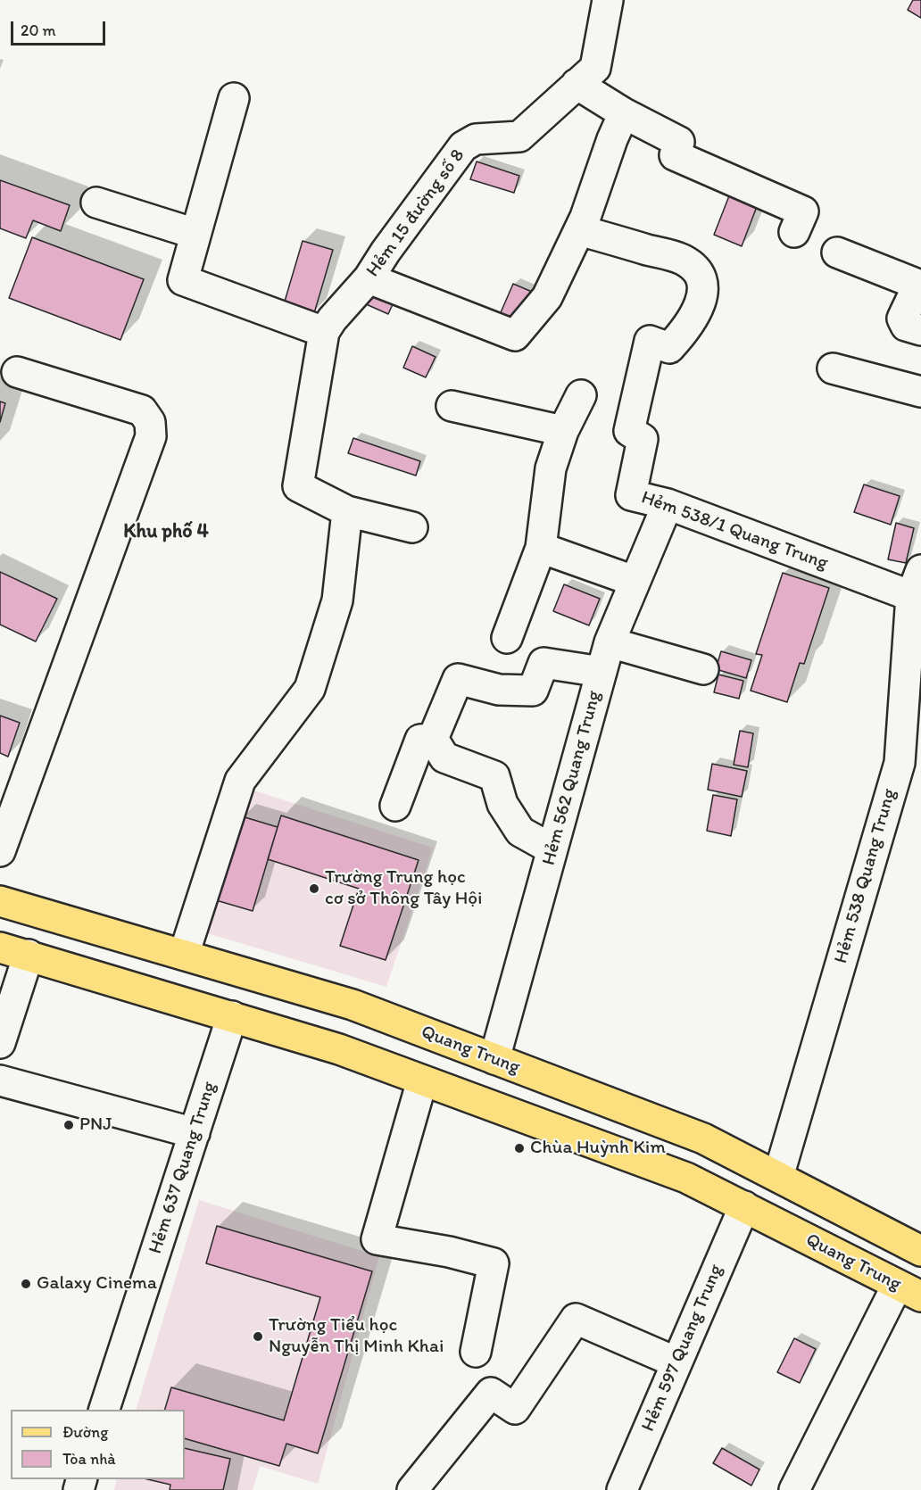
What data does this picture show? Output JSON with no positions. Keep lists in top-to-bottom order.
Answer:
{
  "streets": {
    "main road": ["Quang Trung"],
    "street": [
      "Hẻm 15 đường số 8",
      "Hẻm 538/1 Quang Trung",
      "Hẻm 562 Quang Trung",
      "Hẻm 538 Quang Trung",
      "Hẻm 637 Quang Trung",
      "Hẻm 597 Quang Trung"
    ]
  },
  "crossings": [
    ["Hẻm 538/1 Quang Trung", "Hẻm 562 Quang Trung"],
    ["Hẻm 538/1 Quang Trung", "Hẻm 538 Quang Trung"],
    ["Hẻm 562 Quang Trung", "Quang Trung"],
    ["Hẻm 538 Quang Trung", "Quang Trung"],
    ["Quang Trung", "Hẻm 637 Quang Trung"],
    ["Quang Trung", "Hẻm 597 Quang Trung"]
  ],
  "districts": ["Khu phố 4"],
  "places": [
    "Trường Trung học cơ sở Thông Tây Hội",
    "PNJ",
    "Chùa Huỳnh Kim",
    "Galaxy Cinema",
    "Trường Tiểu học Nguyễn Thị Minh Khai"
  ],
  "legend": ["Đường", "Tòa nhà"],
  "scale_bar": "20 m"
}
